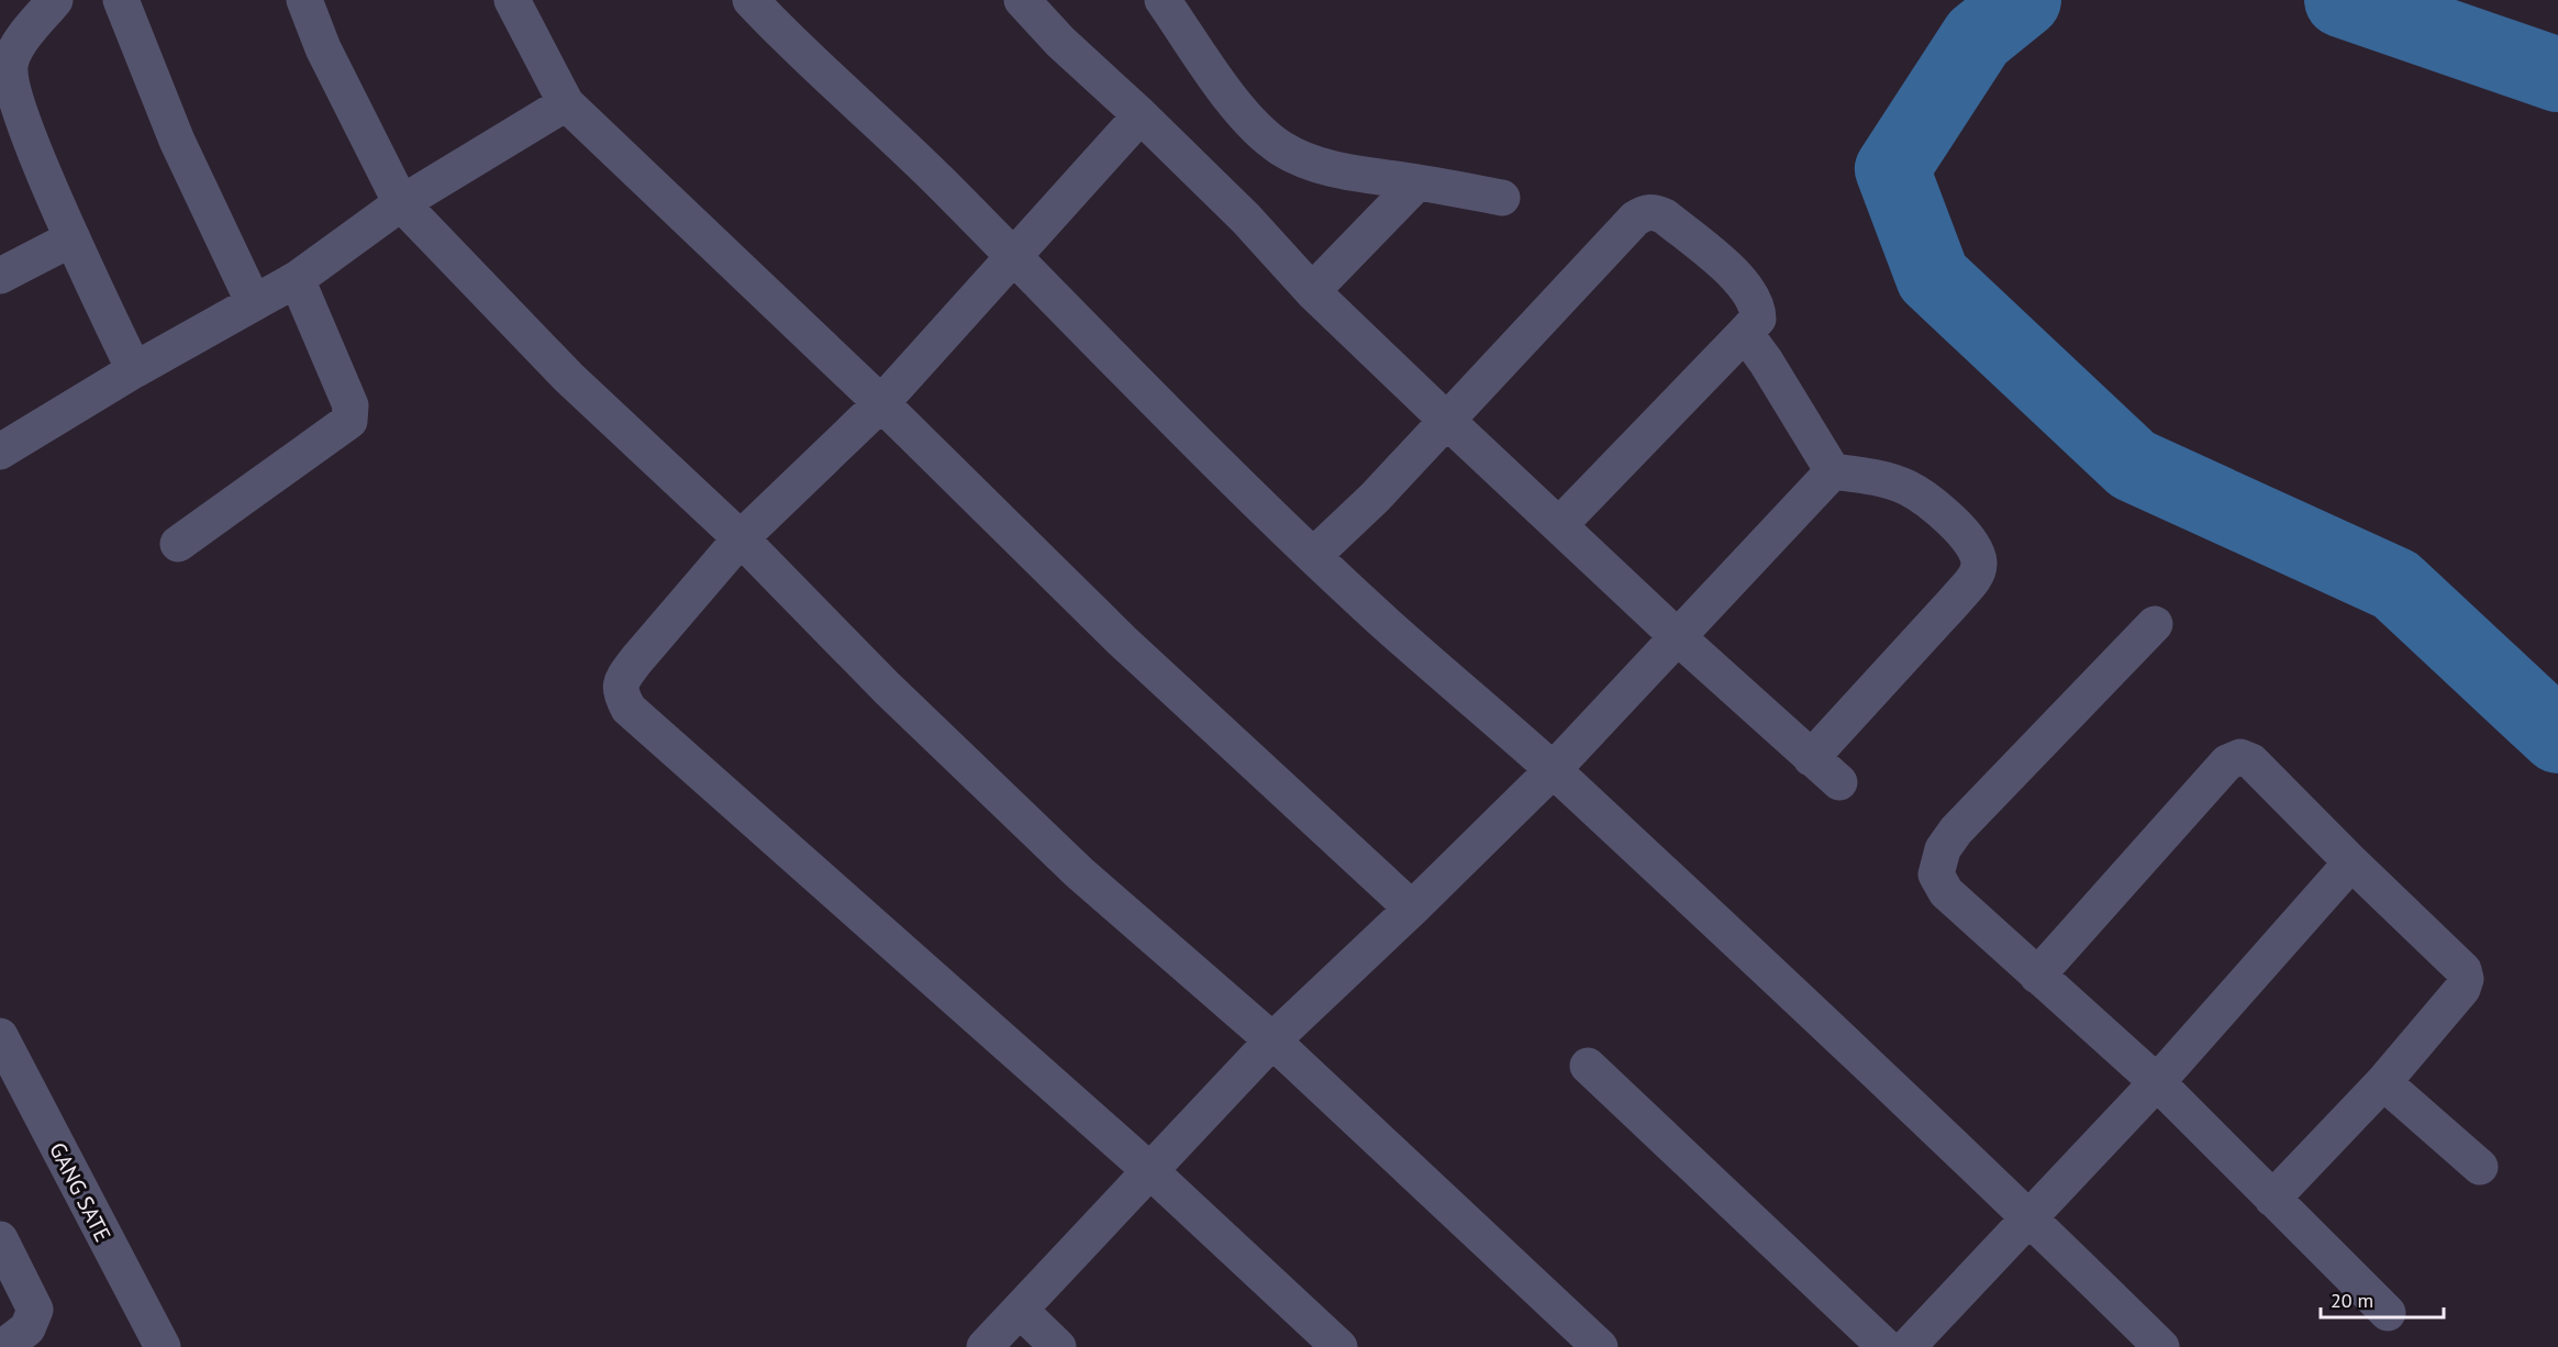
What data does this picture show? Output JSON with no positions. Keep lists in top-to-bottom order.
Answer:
{
  "streets": {
    "street": ["GANG SATE"]
  },
  "scale_bar": "20 m"
}
